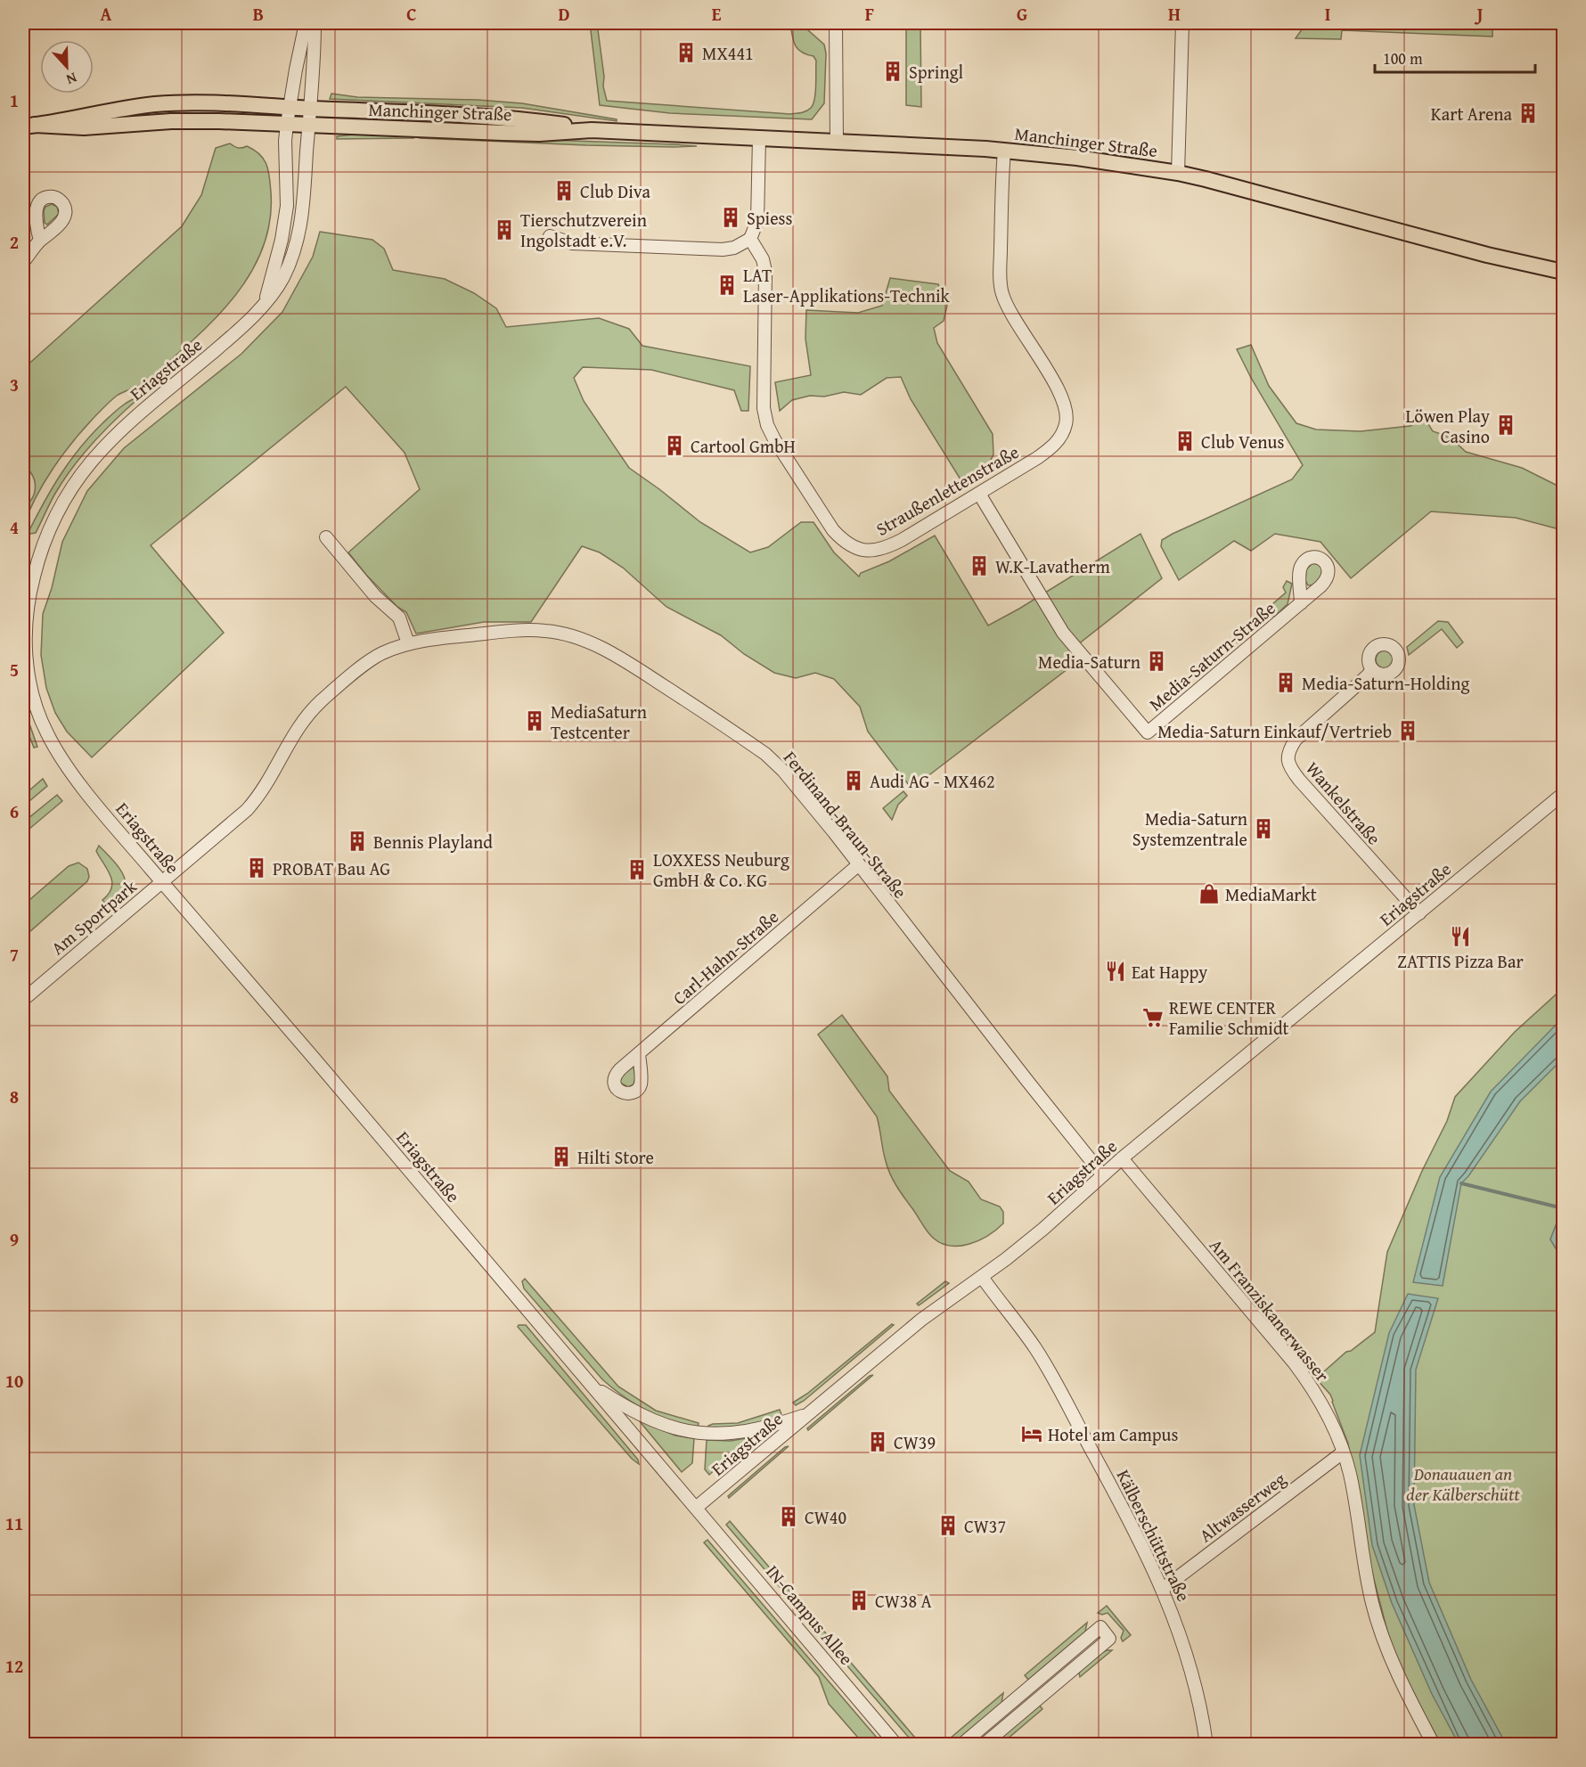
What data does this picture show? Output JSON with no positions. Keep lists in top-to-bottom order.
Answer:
{
  "streets": {
    "main road": ["Manchinger Straße"],
    "street": [
      "Eriagstraße",
      "Straußenlettenstraße",
      "Media-Saturn-Straße",
      "Wankelstraße",
      "Ferdinand-Braun-Straße",
      "Am Sportpark",
      "Carl-Hahn-Straße",
      "Am Franziskanerwasser",
      "Altwasserweg",
      "Kälberschüttstraße",
      "IN-Campus Allee"
    ]
  },
  "crossings": [
    ["Manchinger Straße", "Eriagstraße"],
    ["Manchinger Straße", "Straußenlettenstraße"],
    ["Eriagstraße", "Wankelstraße"],
    ["Eriagstraße", "Ferdinand-Braun-Straße"],
    ["Eriagstraße", "Am Sportpark"],
    ["Eriagstraße", "Am Franziskanerwasser"],
    ["Eriagstraße", "Kälberschüttstraße"],
    ["Eriagstraße", "IN-Campus Allee"],
    ["Straußenlettenstraße", "Media-Saturn-Straße"],
    ["Ferdinand-Braun-Straße", "Am Sportpark"],
    ["Ferdinand-Braun-Straße", "Carl-Hahn-Straße"],
    ["Am Franziskanerwasser", "Altwasserweg"],
    ["Altwasserweg", "Kälberschüttstraße"]
  ],
  "parks": ["Donauauen an der Kälberschütt"],
  "places": {
    "building": [
      "MX441",
      "Springl",
      "Kart Arena",
      "Club Diva",
      "Spiess",
      "Tierschutzverein Ingolstadt e.V.",
      "LAT Laser-Applikations-Technik",
      "Löwen Play Casino",
      "Club Venus",
      "Cartool GmbH",
      "W.K-Lavatherm",
      "Media-Saturn",
      "Media-Saturn-Holding",
      "MediaSaturn Testcenter",
      "Media-Saturn Einkauf/Vertrieb",
      "Audi AG - MX462",
      "Media-Saturn Systemzentrale",
      "Bennis Playland",
      "PROBAT Bau AG",
      "LOXXESS Neuburg GmbH & Co. KG",
      "Hilti Store",
      "CW39",
      "CW40",
      "CW37",
      "CW38 A"
    ],
    "shop": ["MediaMarkt"],
    "restaurant": ["ZATTIS Pizza Bar", "Eat Happy"],
    "supermarket": ["REWE CENTER Familie Schmidt"],
    "hotel": ["Hotel am Campus"]
  },
  "scale_bar": "100 m",
  "north": "bottom",
  "grid": {
    "columns": [
      "A",
      "B",
      "C",
      "D",
      "E",
      "F",
      "G",
      "H",
      "I",
      "J"
    ],
    "rows": [
      "1",
      "2",
      "3",
      "4",
      "5",
      "6",
      "7",
      "8",
      "9",
      "10",
      "11",
      "12"
    ]
  }
}
